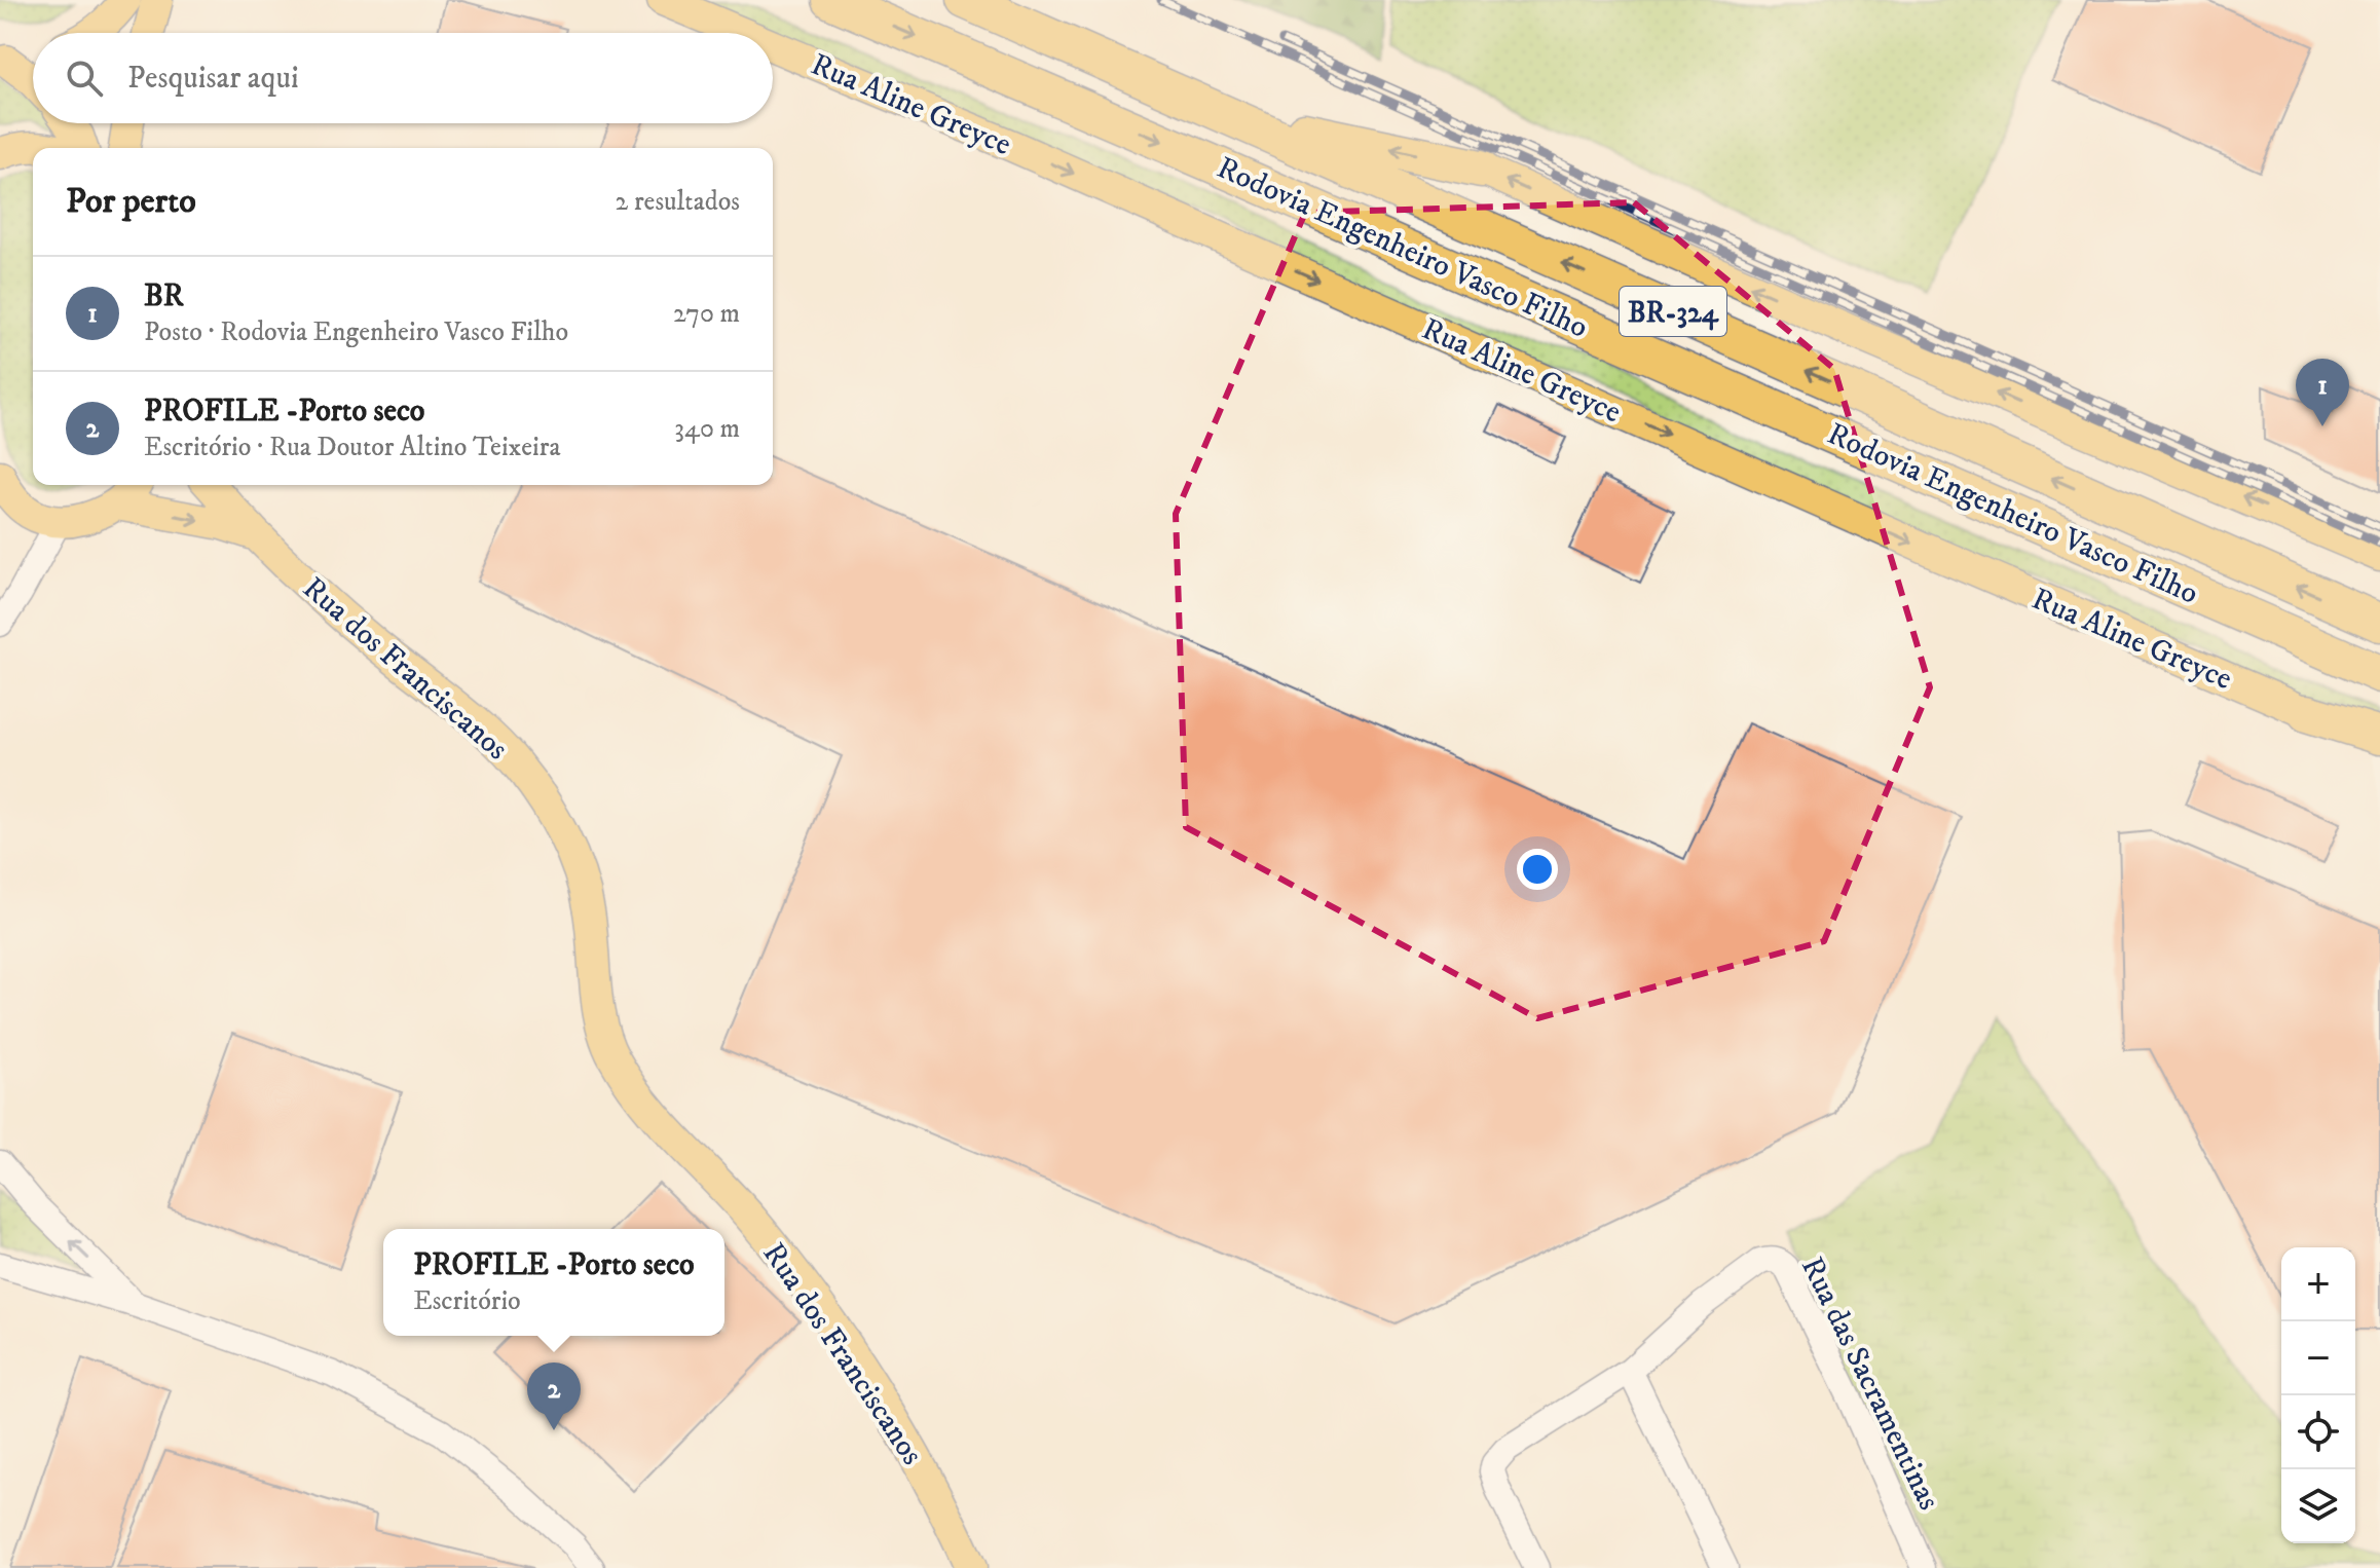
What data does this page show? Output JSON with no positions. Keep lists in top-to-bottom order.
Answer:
{
  "streets": {
    "highway": ["Rodovia Engenheiro Vasco Filho", "BR-324"],
    "main road": ["Rua Aline Greyce", "Rua dos Franciscanos"],
    "street": ["Rua das Sacramentinas"]
  },
  "page": {
    "search": "Pesquisar aqui",
    "heading": ["Por perto", "2 resultados"],
    "list": [
      {
        "mark": "1",
        "name": "BR",
        "note": "Posto · Rodovia Engenheiro Vasco Filho",
        "value": "270 m"
      },
      {
        "mark": "2",
        "name": "PROFILE -Porto seco",
        "note": "Escritório · Rua Doutor Altino Teixeira",
        "value": "340 m"
      }
    ],
    "pins": ["1", "2"],
    "popup": ["PROFILE -Porto seco", "Escritório"],
    "map_buttons": ["+", "−"]
  }
}
